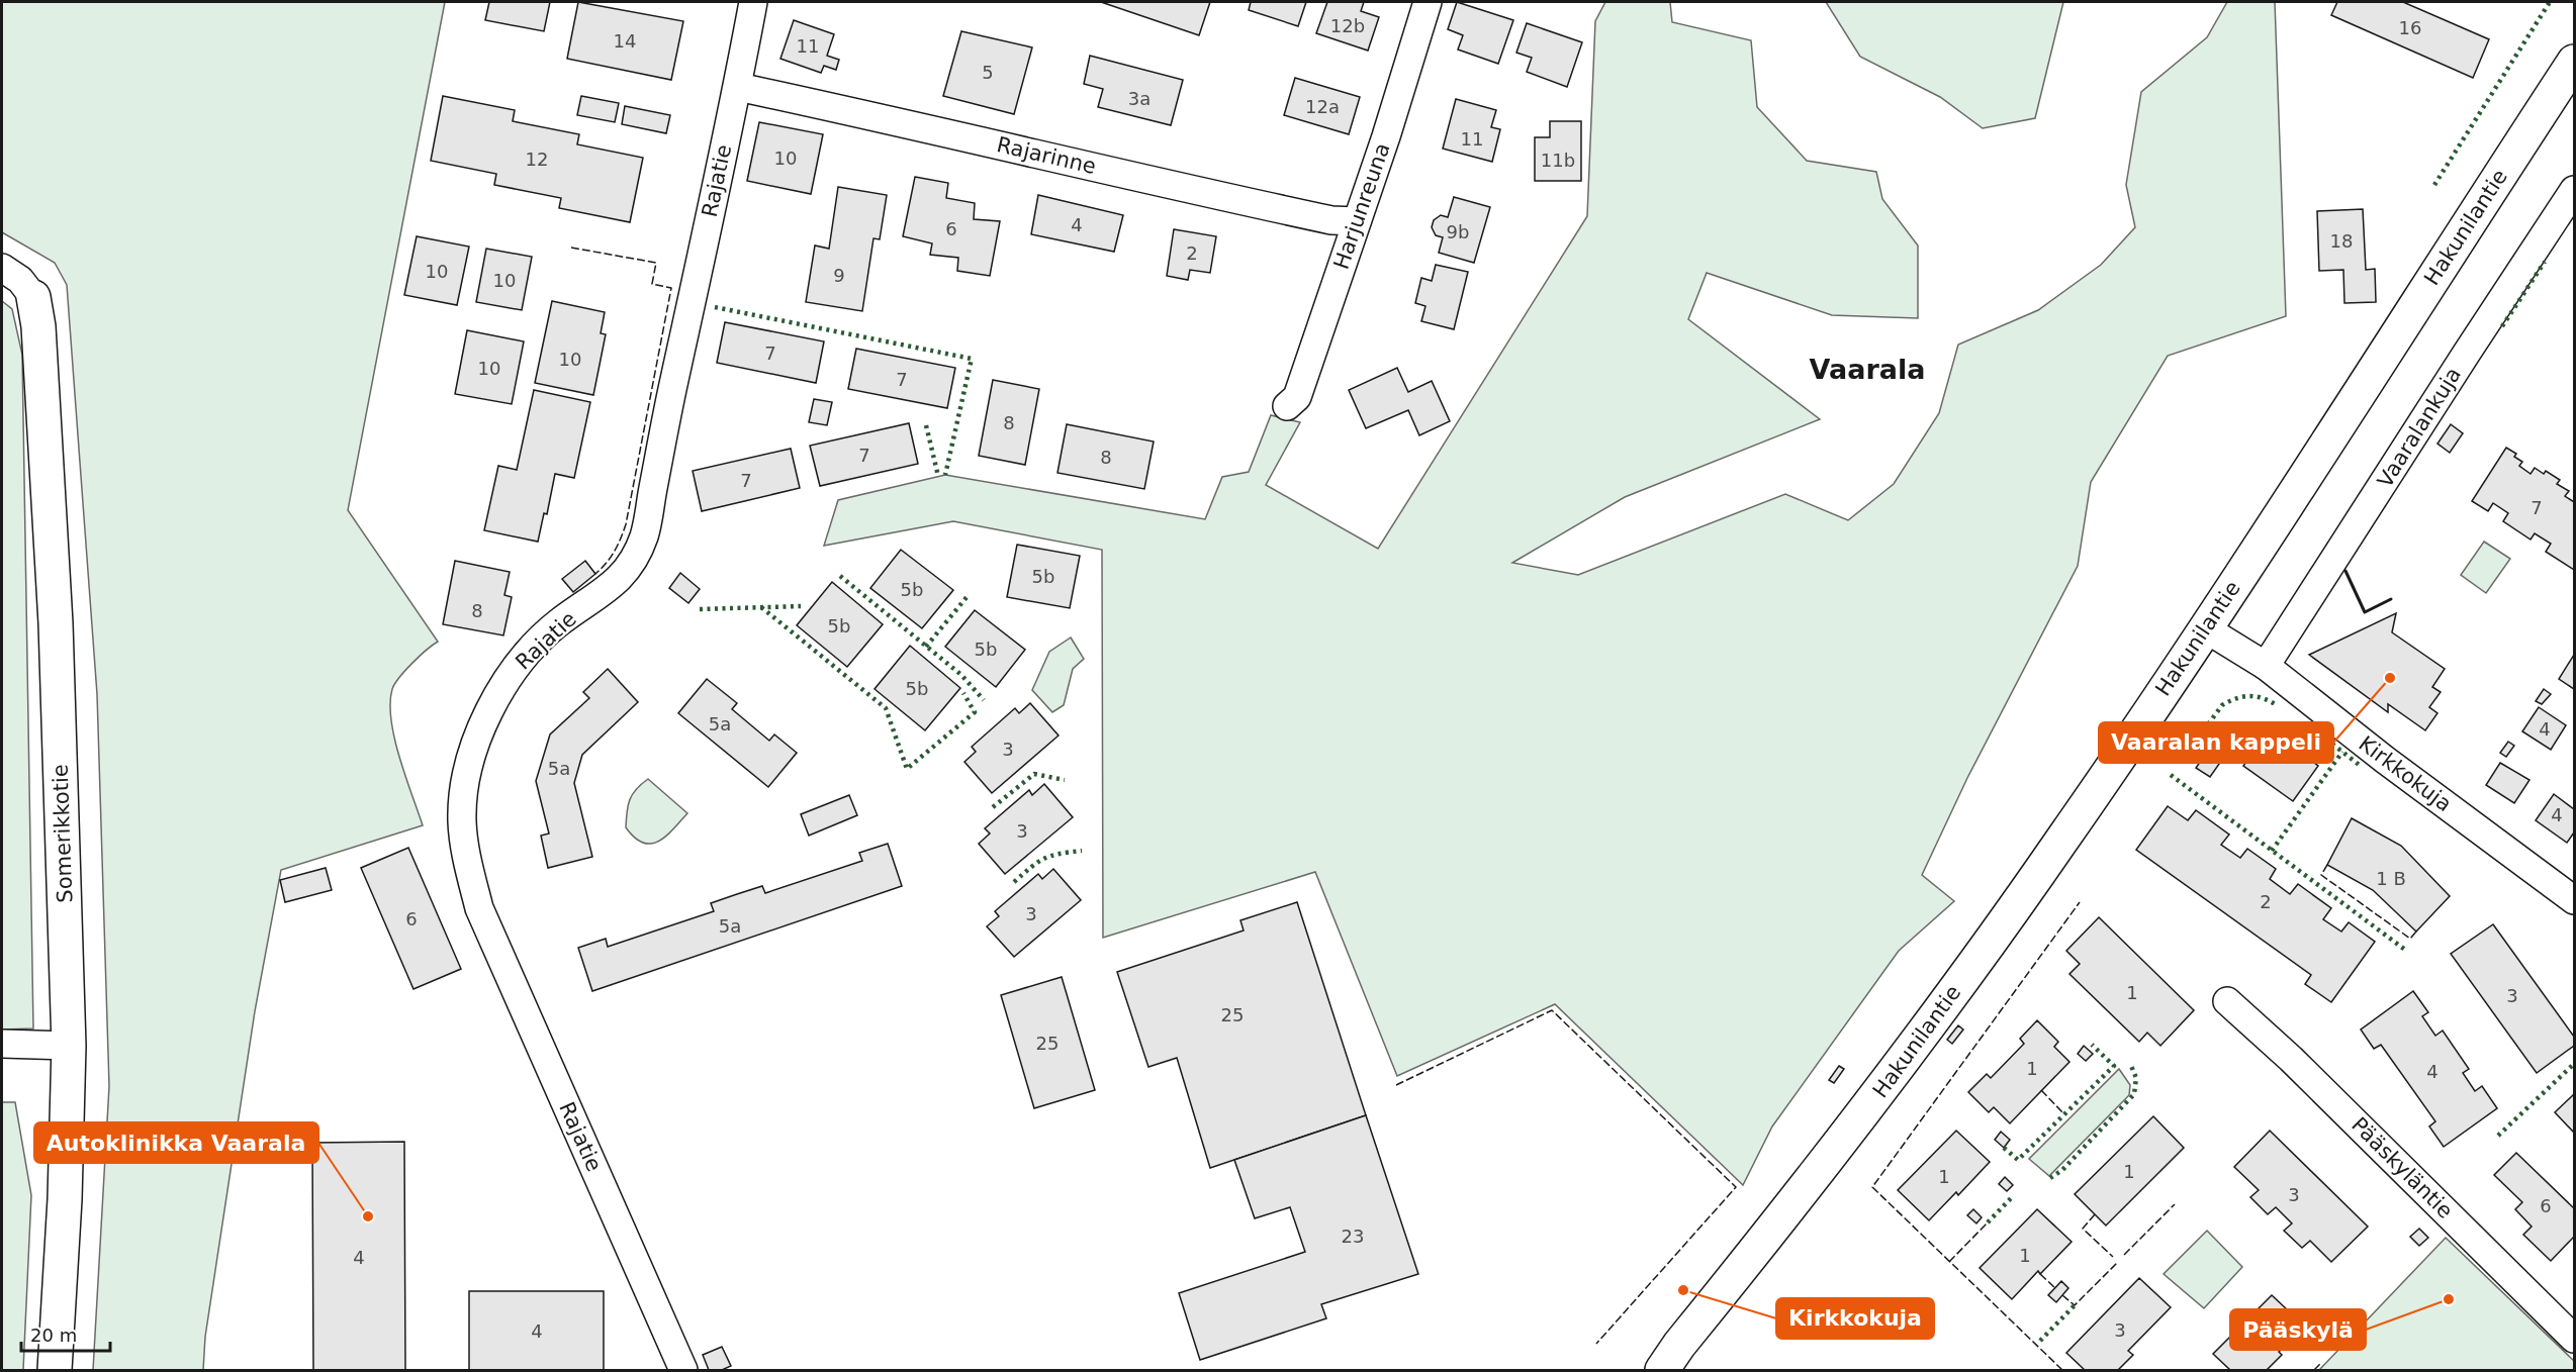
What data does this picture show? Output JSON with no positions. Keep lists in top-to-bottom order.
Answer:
{
  "streets": {
    "main road": ["Hakunilantie", "Somerikkotie"],
    "street": [
      "Rajarinne",
      "Rajatie",
      "Harjunreuna",
      "Vaaralankuja",
      "Kirkkokuja",
      "Pääskyläntie"
    ]
  },
  "crossings": [
    ["Rajarinne", "Rajatie"],
    ["Rajarinne", "Harjunreuna"],
    ["Hakunilantie", "Kirkkokuja"],
    ["Vaaralankuja", "Kirkkokuja"]
  ],
  "districts": ["Vaarala"],
  "places": [
    "Vaaralan kappeli",
    "Autoklinikka Vaarala",
    "Kirkkokuja",
    "Pääskylä"
  ],
  "house_numbers": [
    "12b",
    "16",
    "14",
    "11",
    "5",
    "3a",
    "12a",
    "11",
    "10",
    "12",
    "11b",
    "4",
    "6",
    "9b",
    "18",
    "2",
    "10",
    "9",
    "10",
    "7",
    "10",
    "10",
    "7",
    "8",
    "7",
    "8",
    "7",
    "7",
    "5b",
    "5b",
    "8",
    "5b",
    "5b",
    "5b",
    "5a",
    "4",
    "3",
    "5a",
    "4",
    "3",
    "1 B",
    "2",
    "3",
    "6",
    "5a",
    "1",
    "3",
    "25",
    "25",
    "1",
    "4",
    "1",
    "1",
    "3",
    "6",
    "23",
    "1",
    "4",
    "3",
    "4"
  ],
  "scale_bar": "20 m"
}
